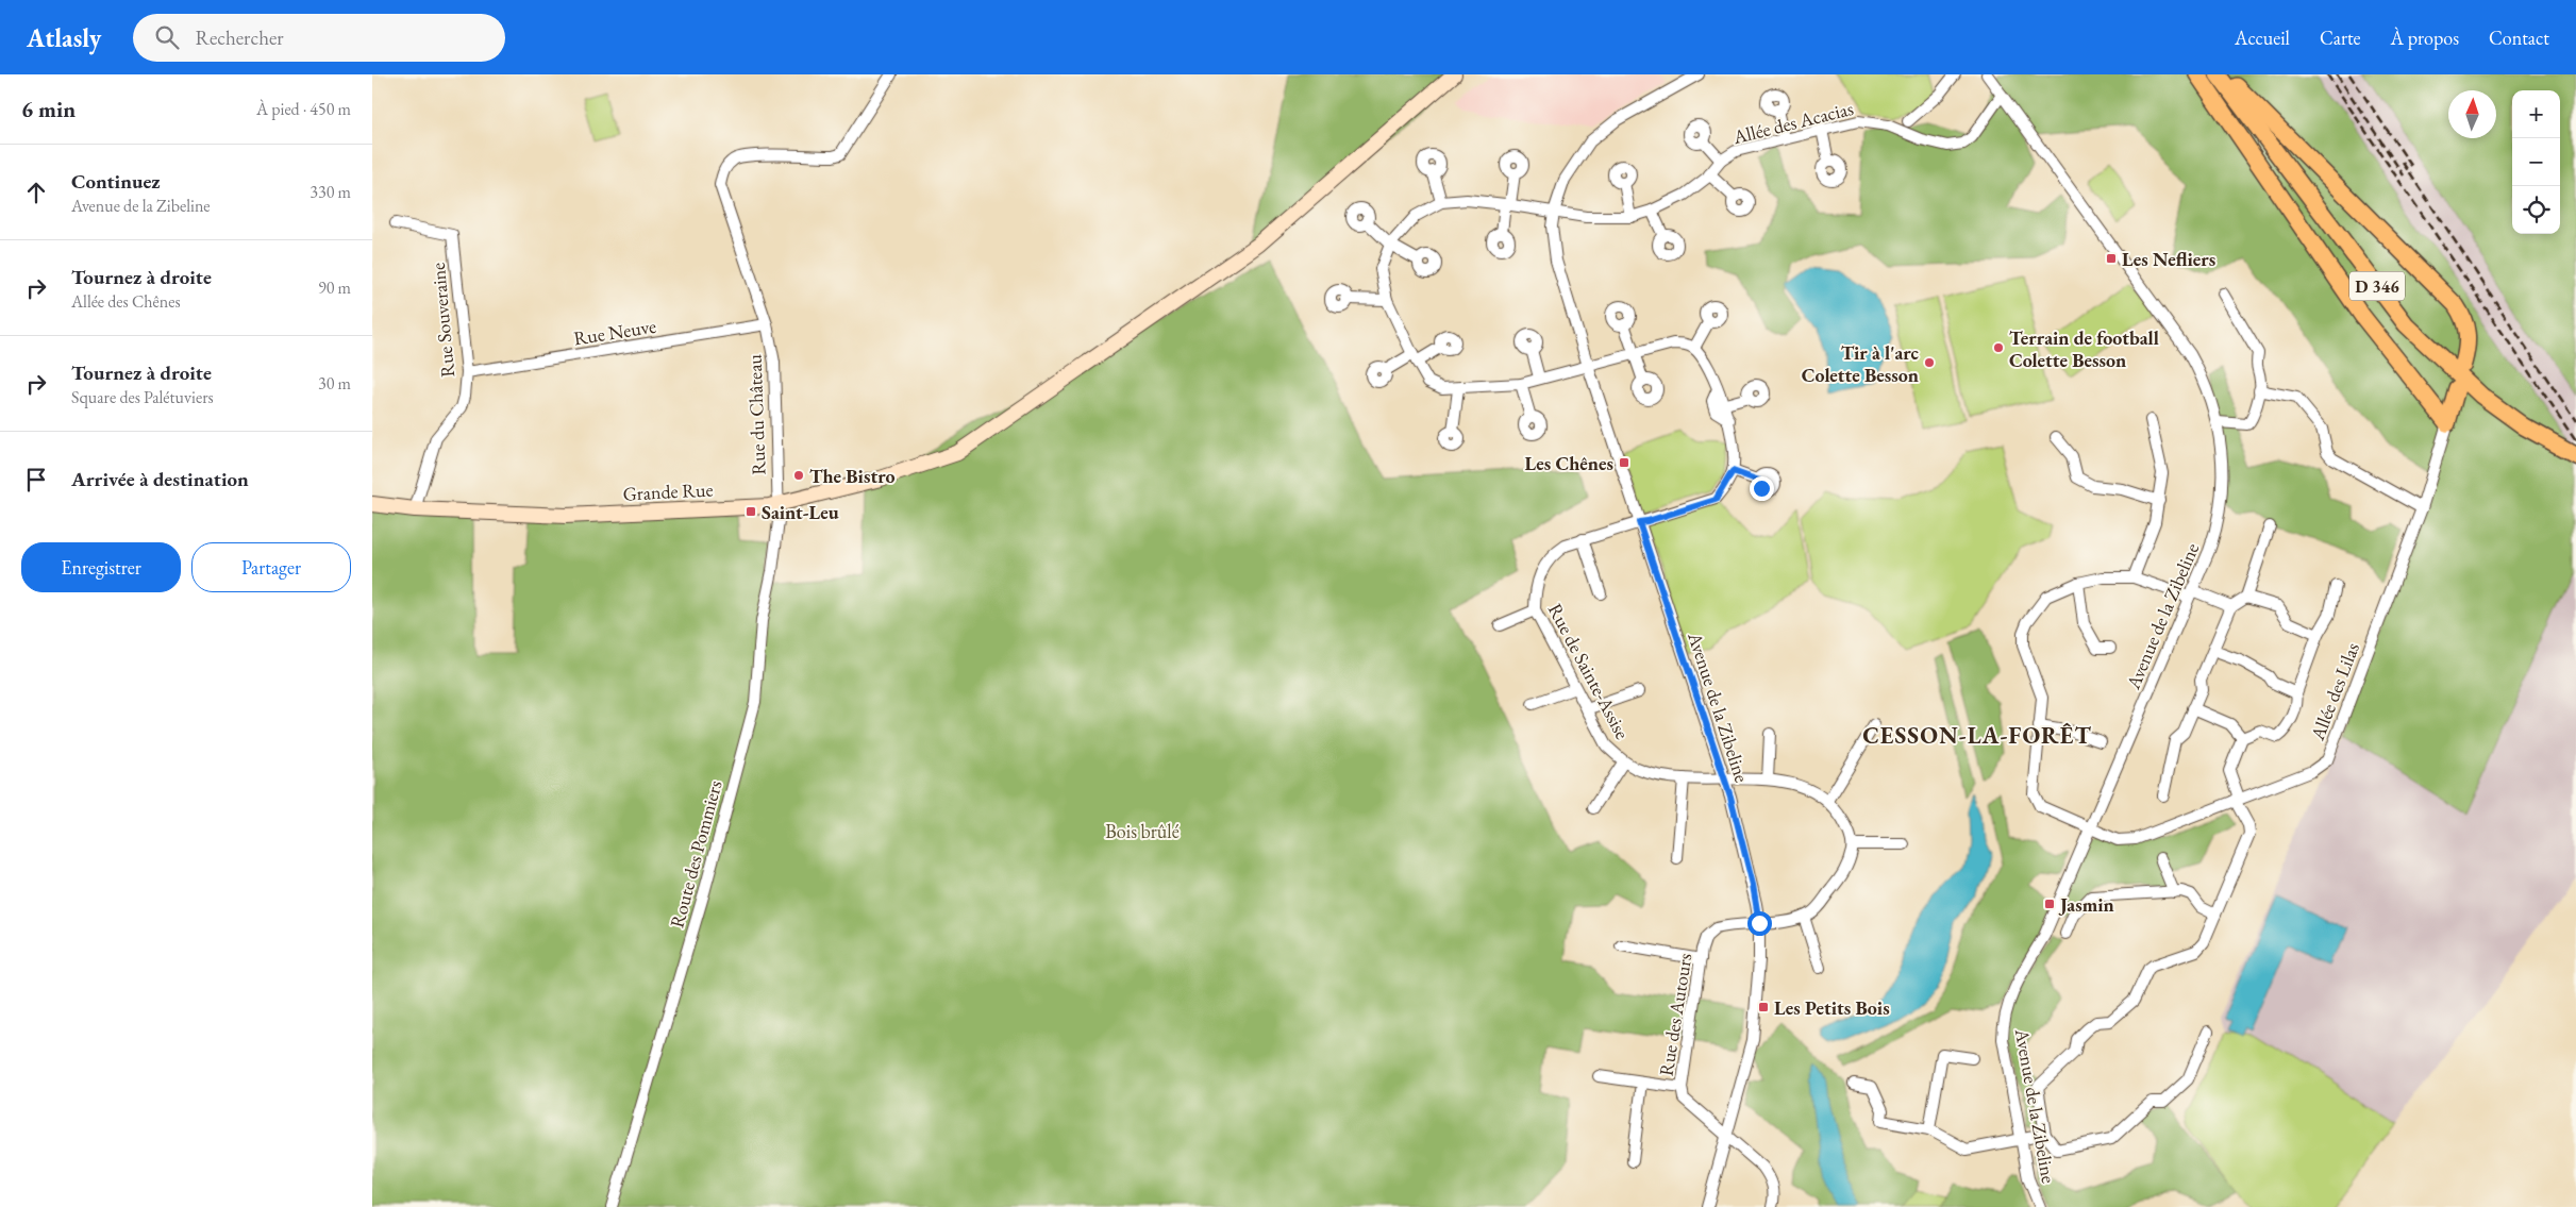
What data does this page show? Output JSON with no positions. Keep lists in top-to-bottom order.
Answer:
{
  "streets": {
    "main road": ["D 346", "Grande Rue"],
    "street": [
      "Allée des Acacias",
      "Rue Souveraine",
      "Rue Neuve",
      "Rue du Château",
      "Avenue de la Zibeline",
      "Rue de Sainte-Assise",
      "Allée des Lilas",
      "Route des Pommiers",
      "Rue des Autours"
    ]
  },
  "crossings": [
    ["Allée des Acacias", "Avenue de la Zibeline"],
    ["Rue Souveraine", "Rue Neuve"],
    ["Rue Souveraine", "Grande Rue"],
    ["Rue Neuve", "Rue du Château"],
    ["Rue du Château", "Grande Rue"],
    ["Rue du Château", "Route des Pommiers"],
    ["Grande Rue", "Route des Pommiers"],
    ["Avenue de la Zibeline", "Rue de Sainte-Assise"],
    ["Avenue de la Zibeline", "Allée des Lilas"],
    ["Avenue de la Zibeline", "Rue des Autours"]
  ],
  "districts": ["CESSON-LA-FORÊT"],
  "parks": ["Bois brûlé"],
  "places": {
    "transit": [
      "Les Nefliers",
      "Les Chênes",
      "Saint-Leu",
      "Jasmin",
      "Les Petits Bois"
    ],
    "other": ["Terrain de football Colette Besson", "Tir à l'arc Colette Besson", "The Bistro"]
  },
  "north": "top",
  "page": {
    "header": "Atlasly",
    "search": "Rechercher",
    "nav": [
      "Accueil",
      "Carte",
      "À propos",
      "Contact"
    ],
    "heading": ["6 min", "À pied · 450 m"],
    "map_buttons": ["+", "−"],
    "list": [
      ["Continuez", "Avenue de la Zibeline", "330 m"],
      ["Tournez à droite", "Allée des Chênes", "90 m"],
      ["Tournez à droite", "Square des Palétuviers", "30 m"],
      "Arrivée à destination"
    ],
    "buttons": ["Enregistrer", "Partager"]
  }
}
